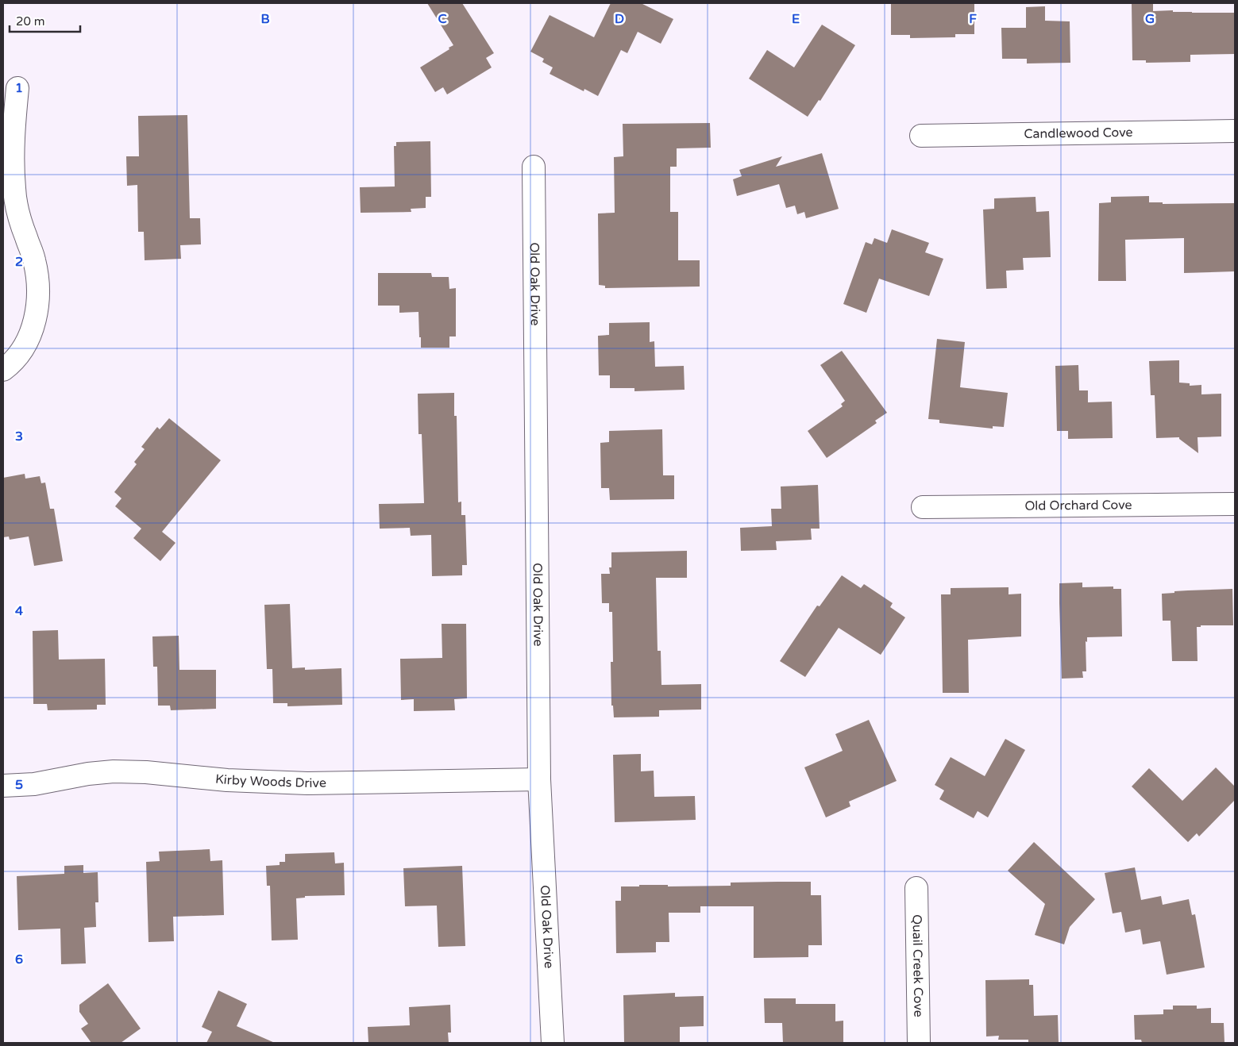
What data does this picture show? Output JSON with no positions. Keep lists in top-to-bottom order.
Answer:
{
  "streets": {
    "street": [
      "Candlewood Cove",
      "Old Oak Drive",
      "Old Orchard Cove",
      "Kirby Woods Drive",
      "Quail Creek Cove"
    ]
  },
  "crossings": [
    ["Old Oak Drive", "Kirby Woods Drive"]
  ],
  "scale_bar": "20 m",
  "grid": {
    "columns": [
      "B",
      "C",
      "D",
      "E",
      "F",
      "G"
    ],
    "rows": [
      "1",
      "2",
      "3",
      "4",
      "5",
      "6"
    ]
  }
}
